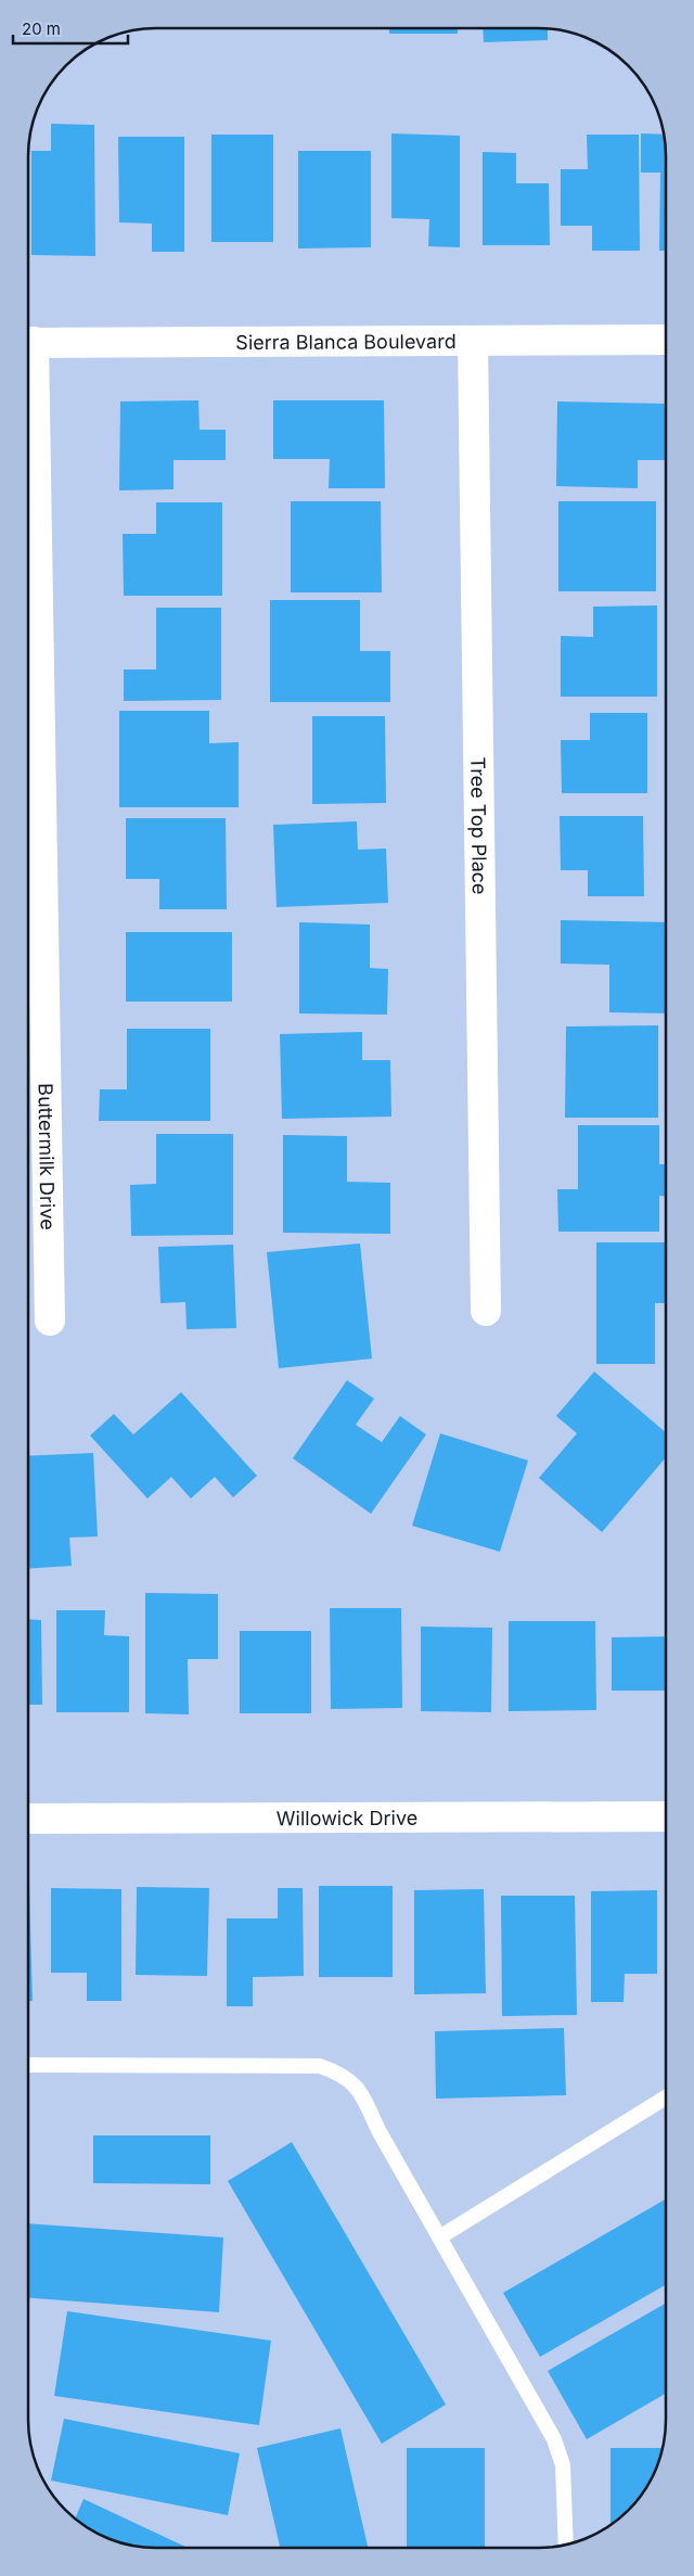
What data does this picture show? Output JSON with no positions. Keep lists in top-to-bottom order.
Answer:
{
  "streets": {
    "street": [
      "Sierra Blanca Boulevard",
      "Tree Top Place",
      "Buttermilk Drive",
      "Willowick Drive"
    ]
  },
  "crossings": [
    ["Sierra Blanca Boulevard", "Tree Top Place"]
  ],
  "scale_bar": "20 m"
}
